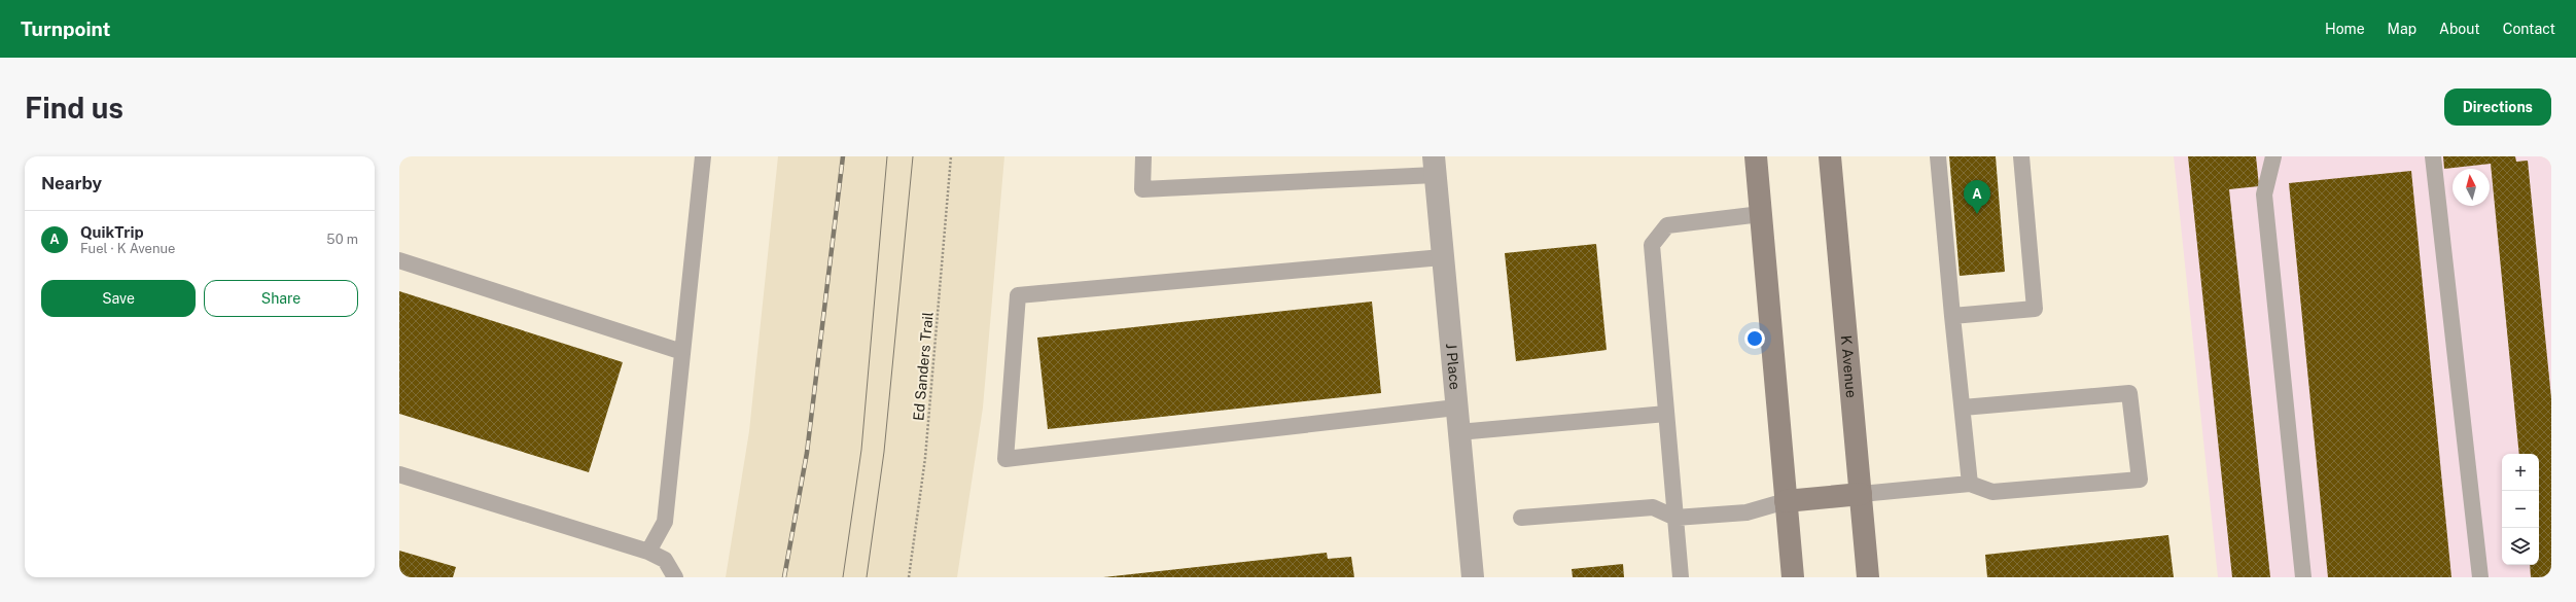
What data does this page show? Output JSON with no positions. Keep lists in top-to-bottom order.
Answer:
{
  "streets": {
    "main road": ["K Avenue"],
    "street": ["J Place"],
    "path": ["Ed Sanders Trail"]
  },
  "north": "top",
  "page": {
    "header": "Turnpoint",
    "nav": [
      "Home",
      "Map",
      "About",
      "Contact"
    ],
    "buttons": [
      "Directions",
      ["Save", "Share"]
    ],
    "title": "Find us",
    "heading": "Nearby",
    "pins": "A",
    "list": [
      {
        "mark": "A",
        "name": "QuikTrip",
        "note": "Fuel · K Avenue",
        "value": "50 m"
      }
    ],
    "map_buttons": ["+", "−"]
  }
}
